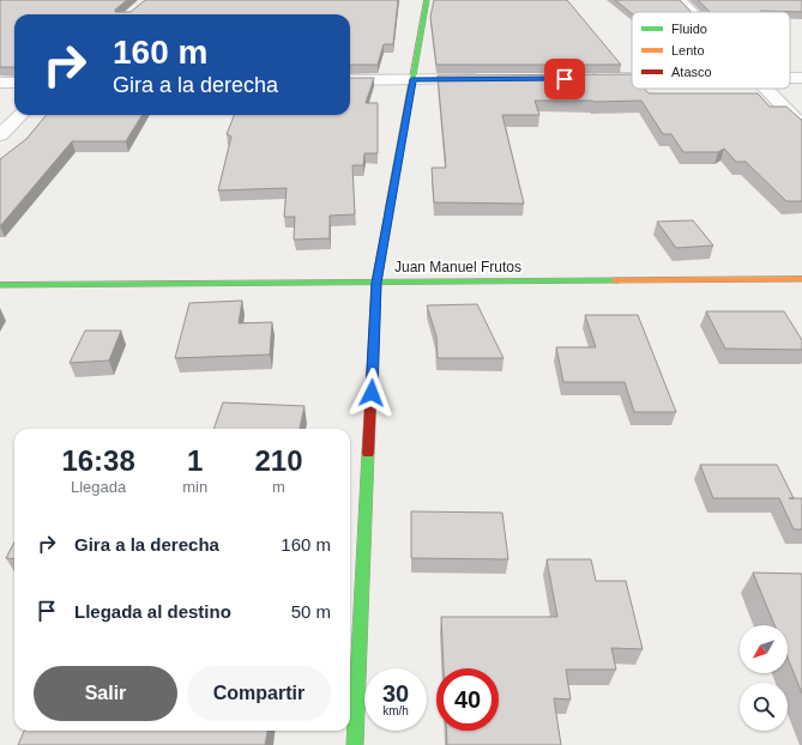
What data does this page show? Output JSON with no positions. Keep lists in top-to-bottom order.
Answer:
{
  "streets": {
    "street": ["Juan Manuel Frutos"]
  },
  "legend": ["Fluido", "Lento", "Atasco"],
  "north": "bottom left",
  "page": {
    "turn": ["160 m", "Gira a la derecha"],
    "eta": [
      "16:38",
      "Llegada",
      "1",
      "min",
      "210",
      "m"
    ],
    "list": [
      {
        "name": "Gira a la derecha",
        "value": "160 m"
      },
      {
        "name": "Llegada al destino",
        "value": "50 m"
      }
    ],
    "buttons": ["Salir", "Compartir"],
    "speed": "30 km/h",
    "limit": "40"
  }
}
